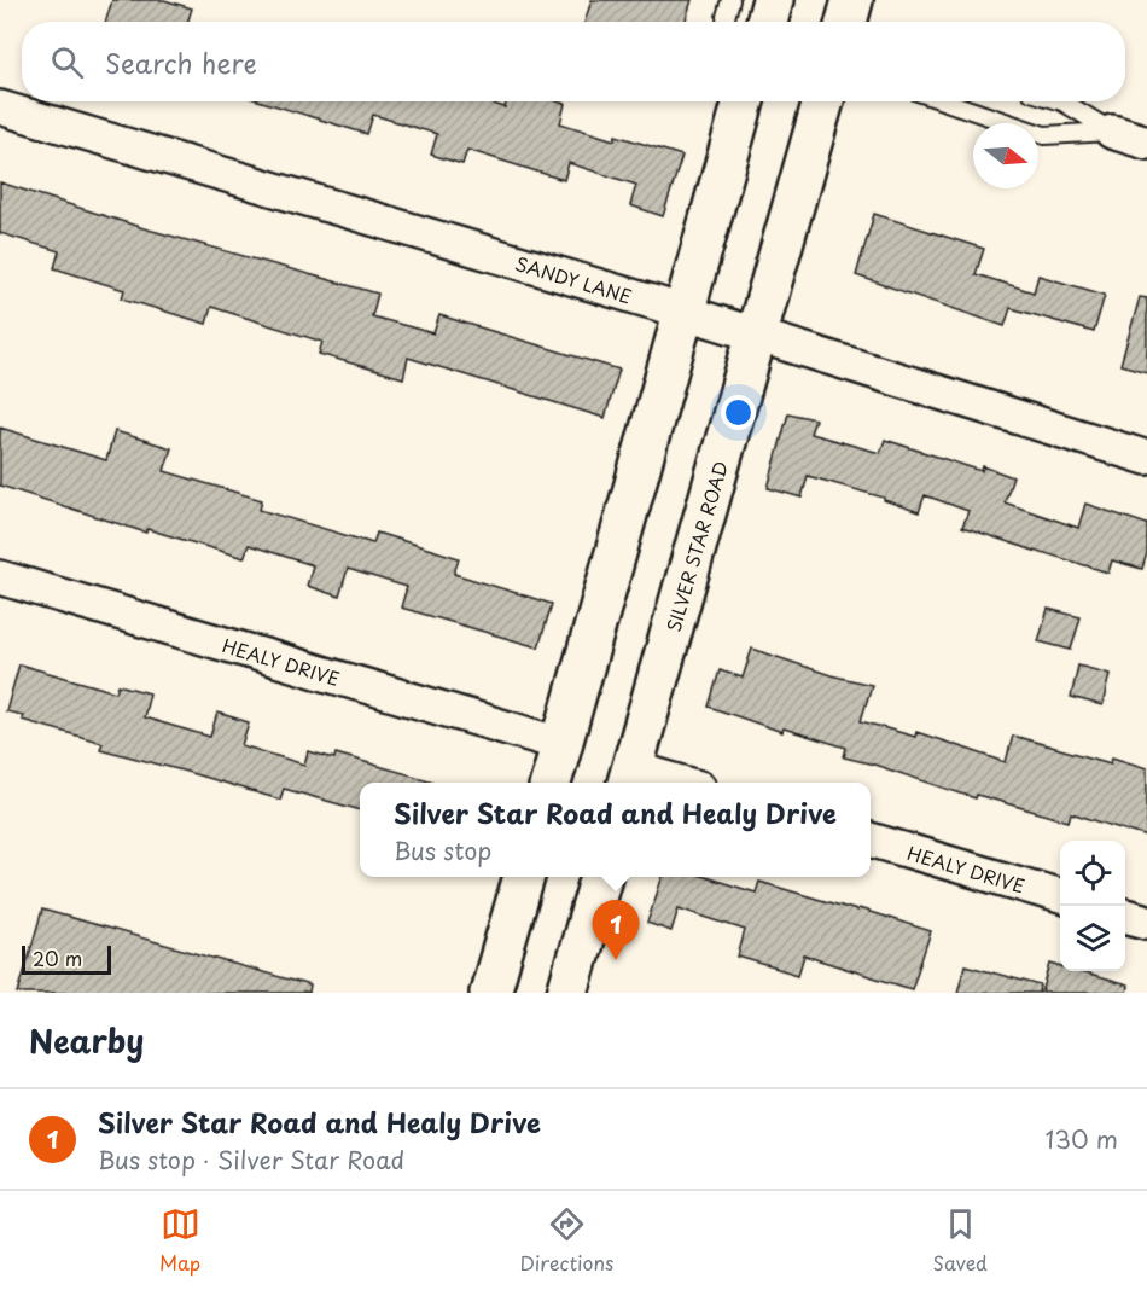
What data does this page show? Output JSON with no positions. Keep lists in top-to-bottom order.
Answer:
{
  "streets": {
    "main road": ["SILVER STAR ROAD"],
    "street": ["SANDY LANE", "HEALY DRIVE"]
  },
  "crossings": [
    ["SANDY LANE", "SILVER STAR ROAD"]
  ],
  "scale_bar": "20 m",
  "north": "right",
  "page": {
    "search": "Search here",
    "popup": ["Silver Star Road and Healy Drive", "Bus stop"],
    "pins": "1",
    "scale": "20 m",
    "heading": "Nearby",
    "list": [
      {
        "mark": "1",
        "name": "Silver Star Road and Healy Drive",
        "note": "Bus stop · Silver Star Road",
        "value": "130 m"
      }
    ],
    "nav": ["Map", "Directions", "Saved"]
  }
}
